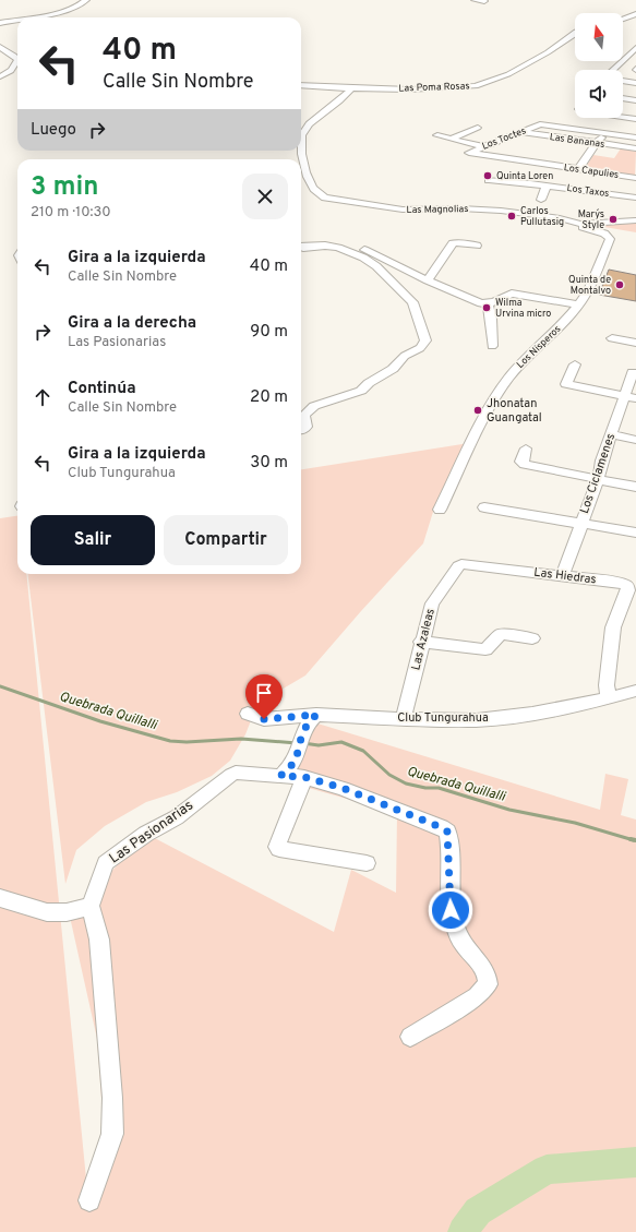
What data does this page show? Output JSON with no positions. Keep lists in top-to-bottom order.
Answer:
{
  "streets": {
    "street": [
      "Las Poma Rosas",
      "Los Toctes",
      "Las Bananas",
      "Los Capulies",
      "Los Taxos",
      "Las Magnolias",
      "Los Nisperos",
      "Los Ciclamenes",
      "Las Hiedras",
      "Las Azaleas",
      "Club Tungurahua",
      "Las Pasionarias"
    ]
  },
  "crossings": [
    ["Las Poma Rosas", "Las Magnolias"],
    ["Los Toctes", "Las Bananas"],
    ["Los Toctes", "Los Capulies"],
    ["Las Magnolias", "Los Nisperos"],
    ["Los Ciclamenes", "Las Hiedras"],
    ["Las Hiedras", "Las Azaleas"],
    ["Las Hiedras", "Club Tungurahua"],
    ["Las Azaleas", "Club Tungurahua"]
  ],
  "water": ["Quebrada Quillalli"],
  "places": [
    "Quinta Loren",
    "Carlos Pullutasig",
    "Mary´s Style",
    "Quinta de Montalvo",
    "Wilma Urvina micro",
    "Jhonatan Guangatal"
  ],
  "north": "top",
  "page": {
    "turn": ["40 m", "Calle Sin Nombre"],
    "then": "Luego",
    "heading": ["3 min", "210 m · 10:30"],
    "list": [
      {
        "name": "Gira a la izquierda",
        "note": "Calle Sin Nombre",
        "value": "40 m"
      },
      {
        "name": "Gira a la derecha",
        "note": "Las Pasionarias",
        "value": "90 m"
      },
      {
        "name": "Continúa",
        "note": "Calle Sin Nombre",
        "value": "20 m"
      },
      {
        "name": "Gira a la izquierda",
        "note": "Club Tungurahua",
        "value": "30 m"
      }
    ],
    "buttons": ["Salir", "Compartir"]
  }
}
